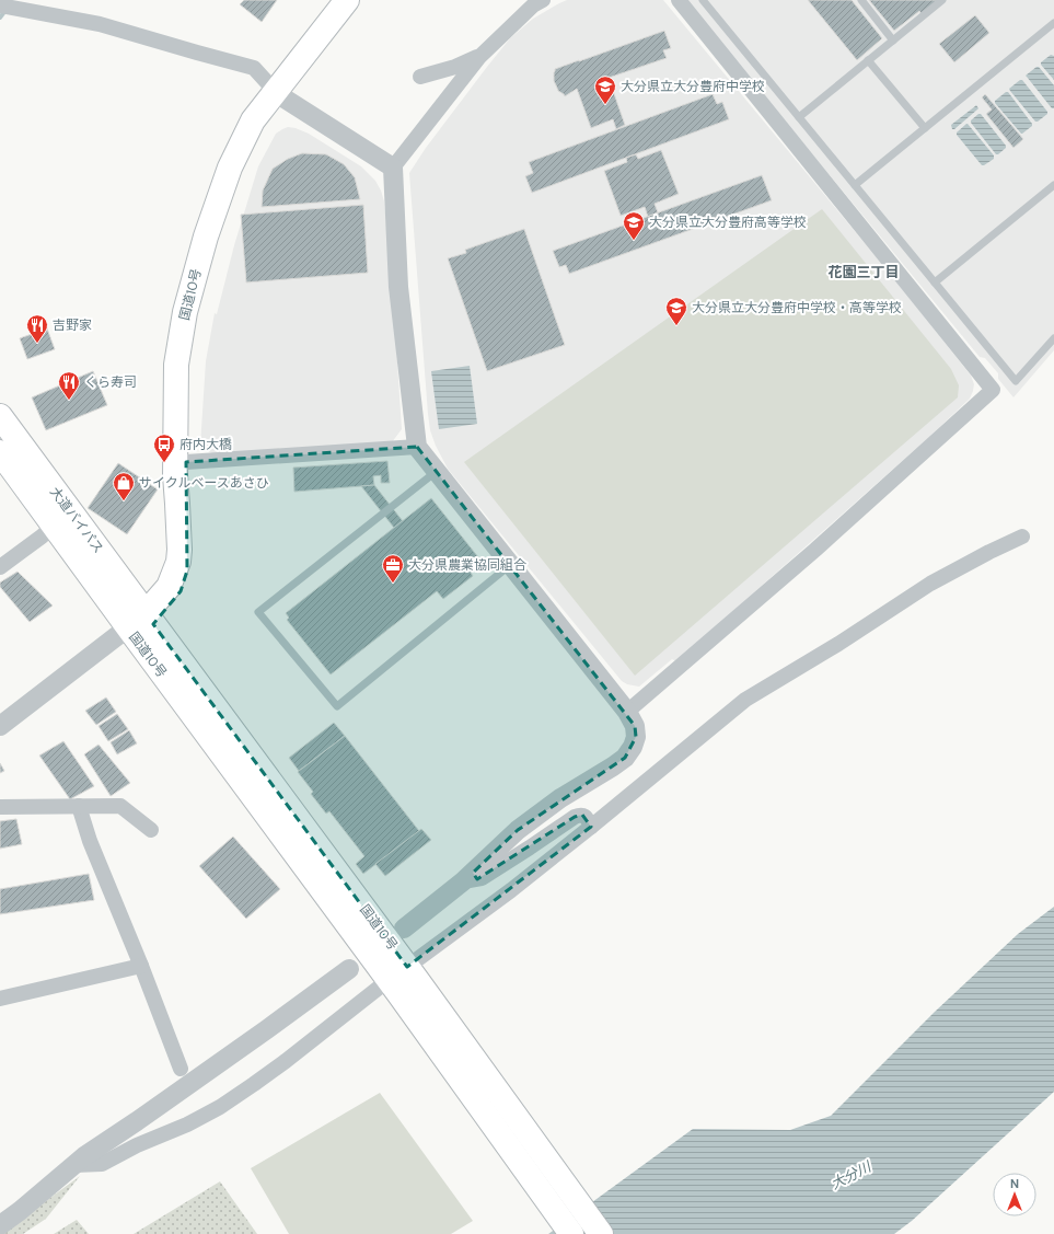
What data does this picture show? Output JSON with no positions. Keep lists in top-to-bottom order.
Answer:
{
  "streets": {
    "highway": ["国道10号", "大道バイパス"]
  },
  "crossings": [
    ["国道10号", "大道バイパス"]
  ],
  "districts": ["花園三丁目"],
  "water": ["大分川"],
  "places": {
    "school or university": ["大分県立大分豊府中学校", "大分県立大分豊府高等学校", "大分県立大分豊府中学校・高等学校"],
    "restaurant": ["吉野家", "くら寿司"],
    "bus stop": ["府内大橋"],
    "shop": ["サイクルベースあさひ"],
    "office": ["大分県農業協同組合"]
  },
  "north": "top"
}
